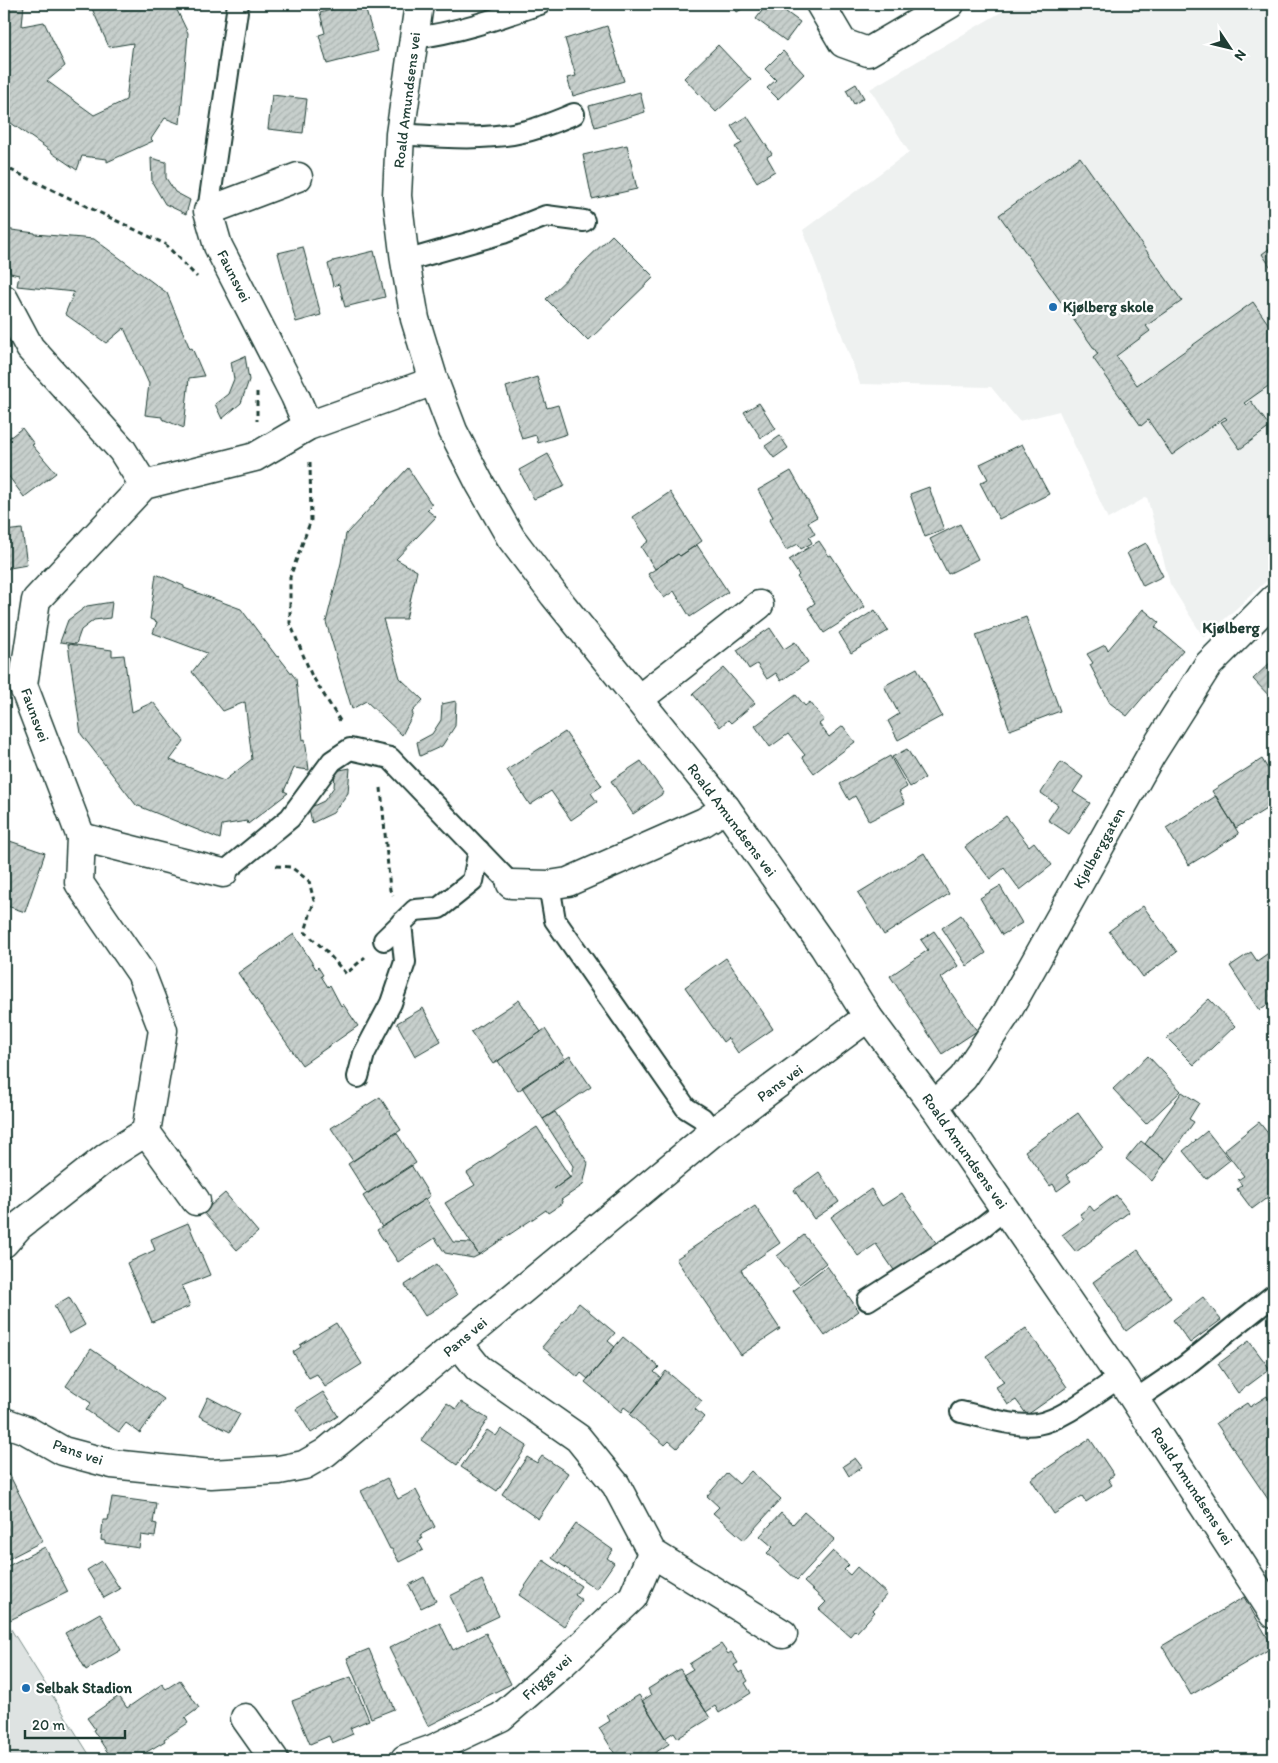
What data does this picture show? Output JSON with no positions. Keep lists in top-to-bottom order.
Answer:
{
  "streets": {
    "street": [
      "Roald Amundsens vei",
      "Faunsvei",
      "Kjølberggaten",
      "Pans vei",
      "Friggs vei"
    ]
  },
  "crossings": [
    ["Roald Amundsens vei", "Kjølberggaten"],
    ["Roald Amundsens vei", "Pans vei"]
  ],
  "districts": ["Kjølberg"],
  "places": ["Kjølberg skole", "Selbak Stadion"],
  "scale_bar": "20 m",
  "north": "bottom right"
}
